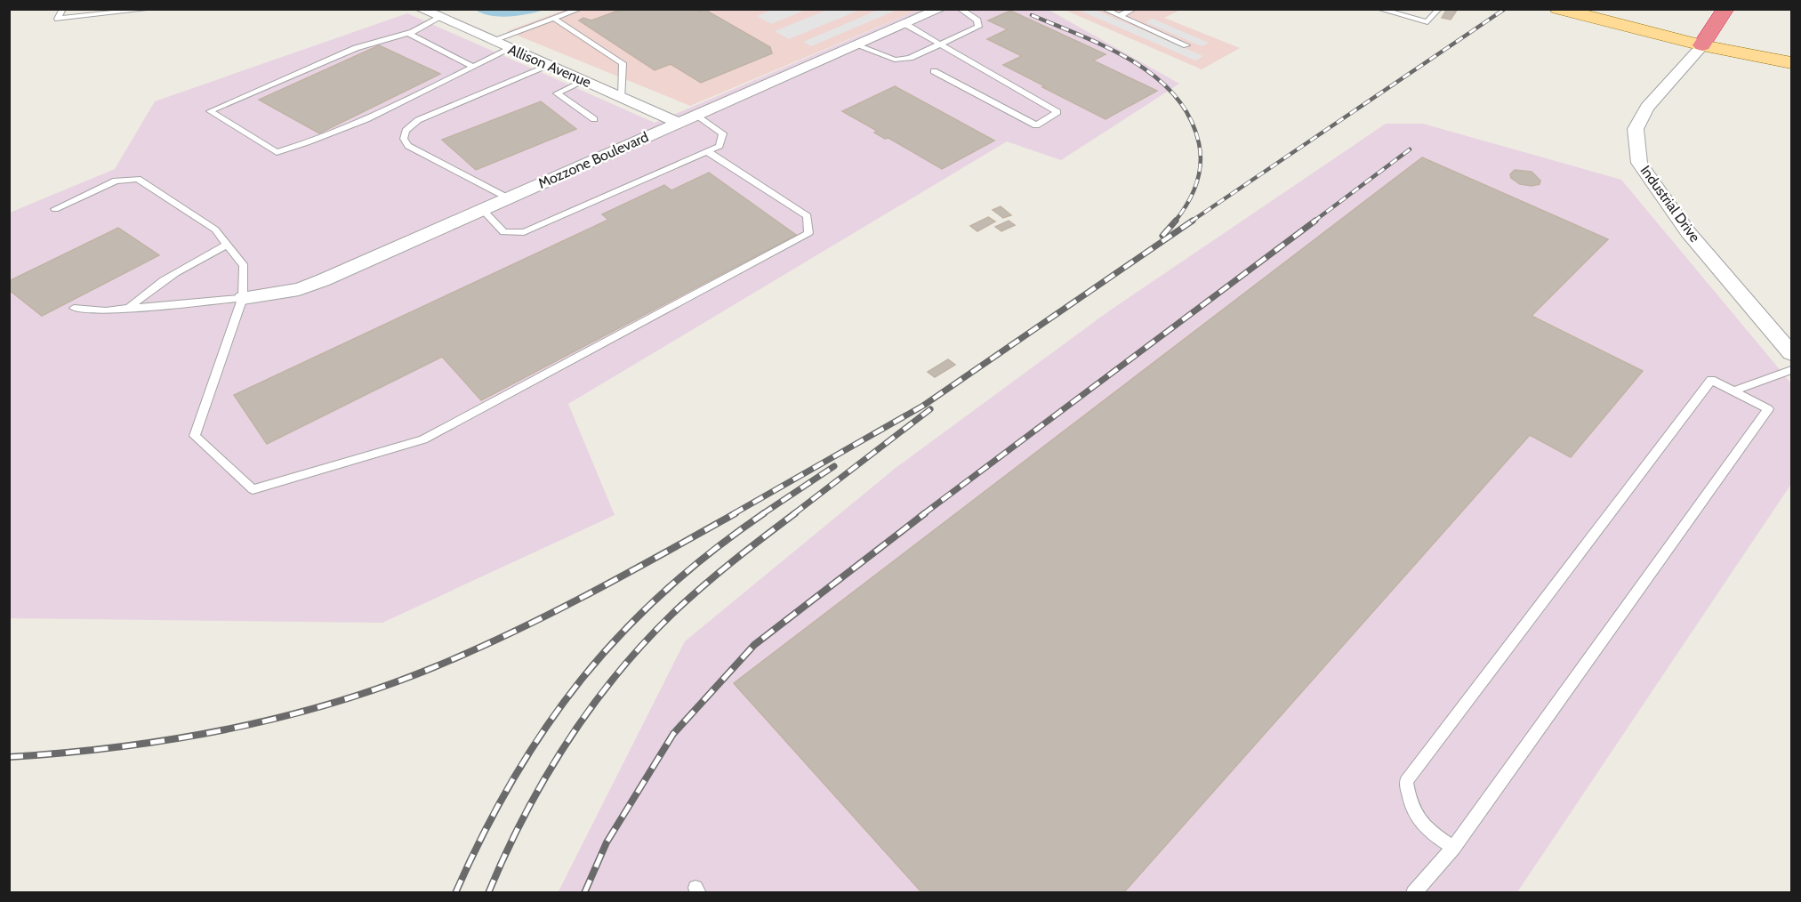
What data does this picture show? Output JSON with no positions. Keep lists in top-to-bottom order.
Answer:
{
  "streets": {
    "street": ["Allison Avenue", "Mozzone Boulevard", "Industrial Drive"]
  },
  "crossings": [
    ["Allison Avenue", "Mozzone Boulevard"]
  ]
}
